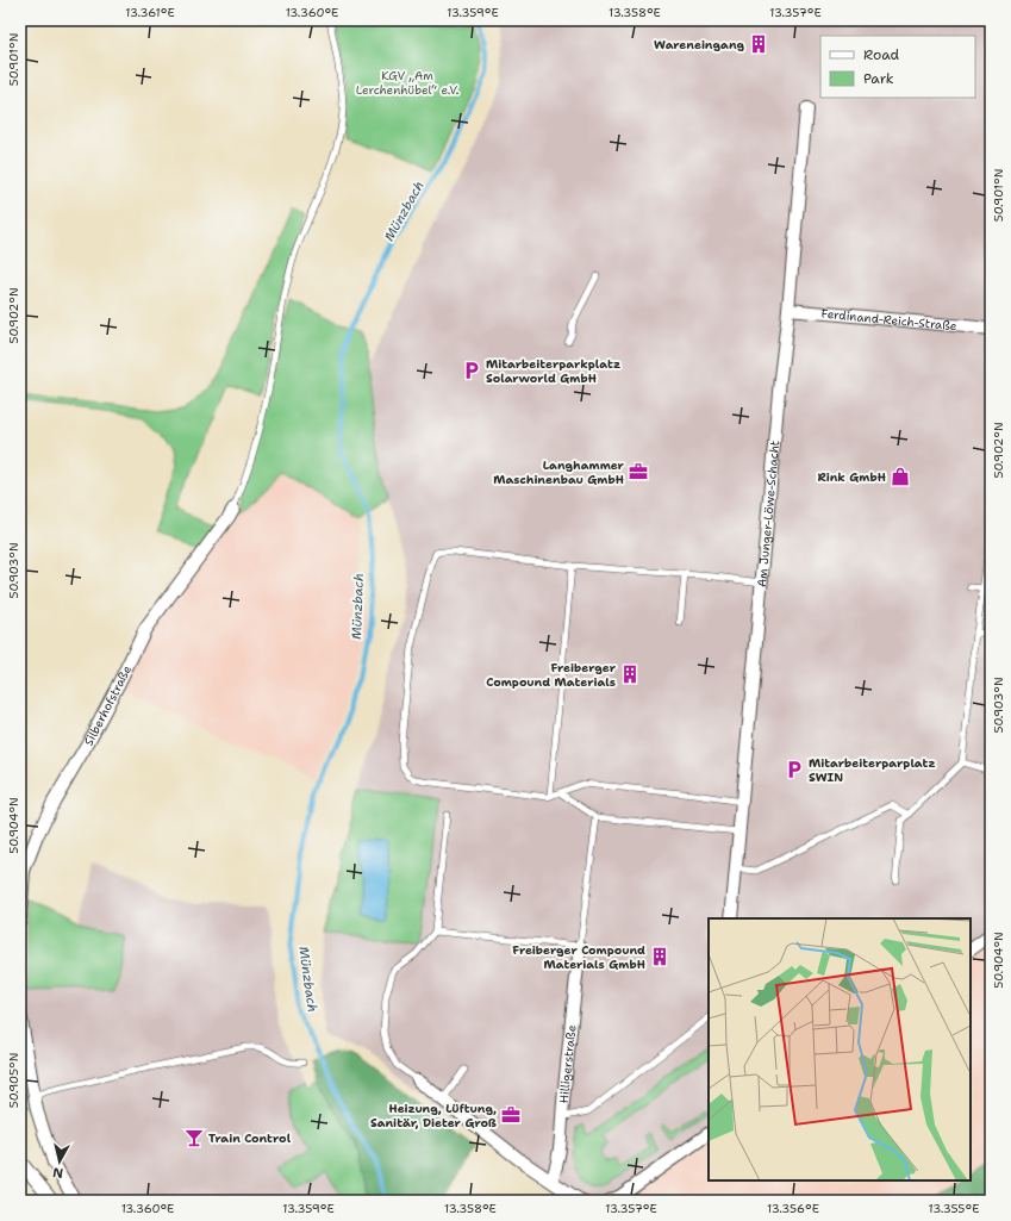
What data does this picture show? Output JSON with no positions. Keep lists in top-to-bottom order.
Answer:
{
  "streets": {
    "street": [
      "Ferdinand-Reich-Straße",
      "Am Junger-Löwe-Schacht",
      "Silberhofstraße",
      "Hilligerstraße"
    ]
  },
  "crossings": [
    ["Ferdinand-Reich-Straße", "Am Junger-Löwe-Schacht"]
  ],
  "water": ["Münzbach"],
  "parks": ["KGV „Am Lerchenhübel“ e.V."],
  "places": {
    "building": ["Wareneingang", "Freiberger Compound Materials", "Freiberger Compound Materials GmbH"],
    "parking": ["Mitarbeiterparkplatz Solarworld GmbH", "Mitarbeiterparplatz SWIN"],
    "office": ["Langhammer Maschinenbau GmbH", "Heizung, Lüftung, Sanitär, Dieter Groß"],
    "shop": ["Rink GmbH"],
    "bar": ["Train Control"]
  },
  "legend": ["Road", "Park"],
  "north": "bottom",
  "coordinates": [
    "13.361°E",
    "13.360°E",
    "13.359°E",
    "13.358°E",
    "13.357°E",
    "50.901°N",
    "50.902°N",
    "50.903°N",
    "50.904°N",
    "50.905°N",
    "13.356°E",
    "13.355°E"
  ]
}
